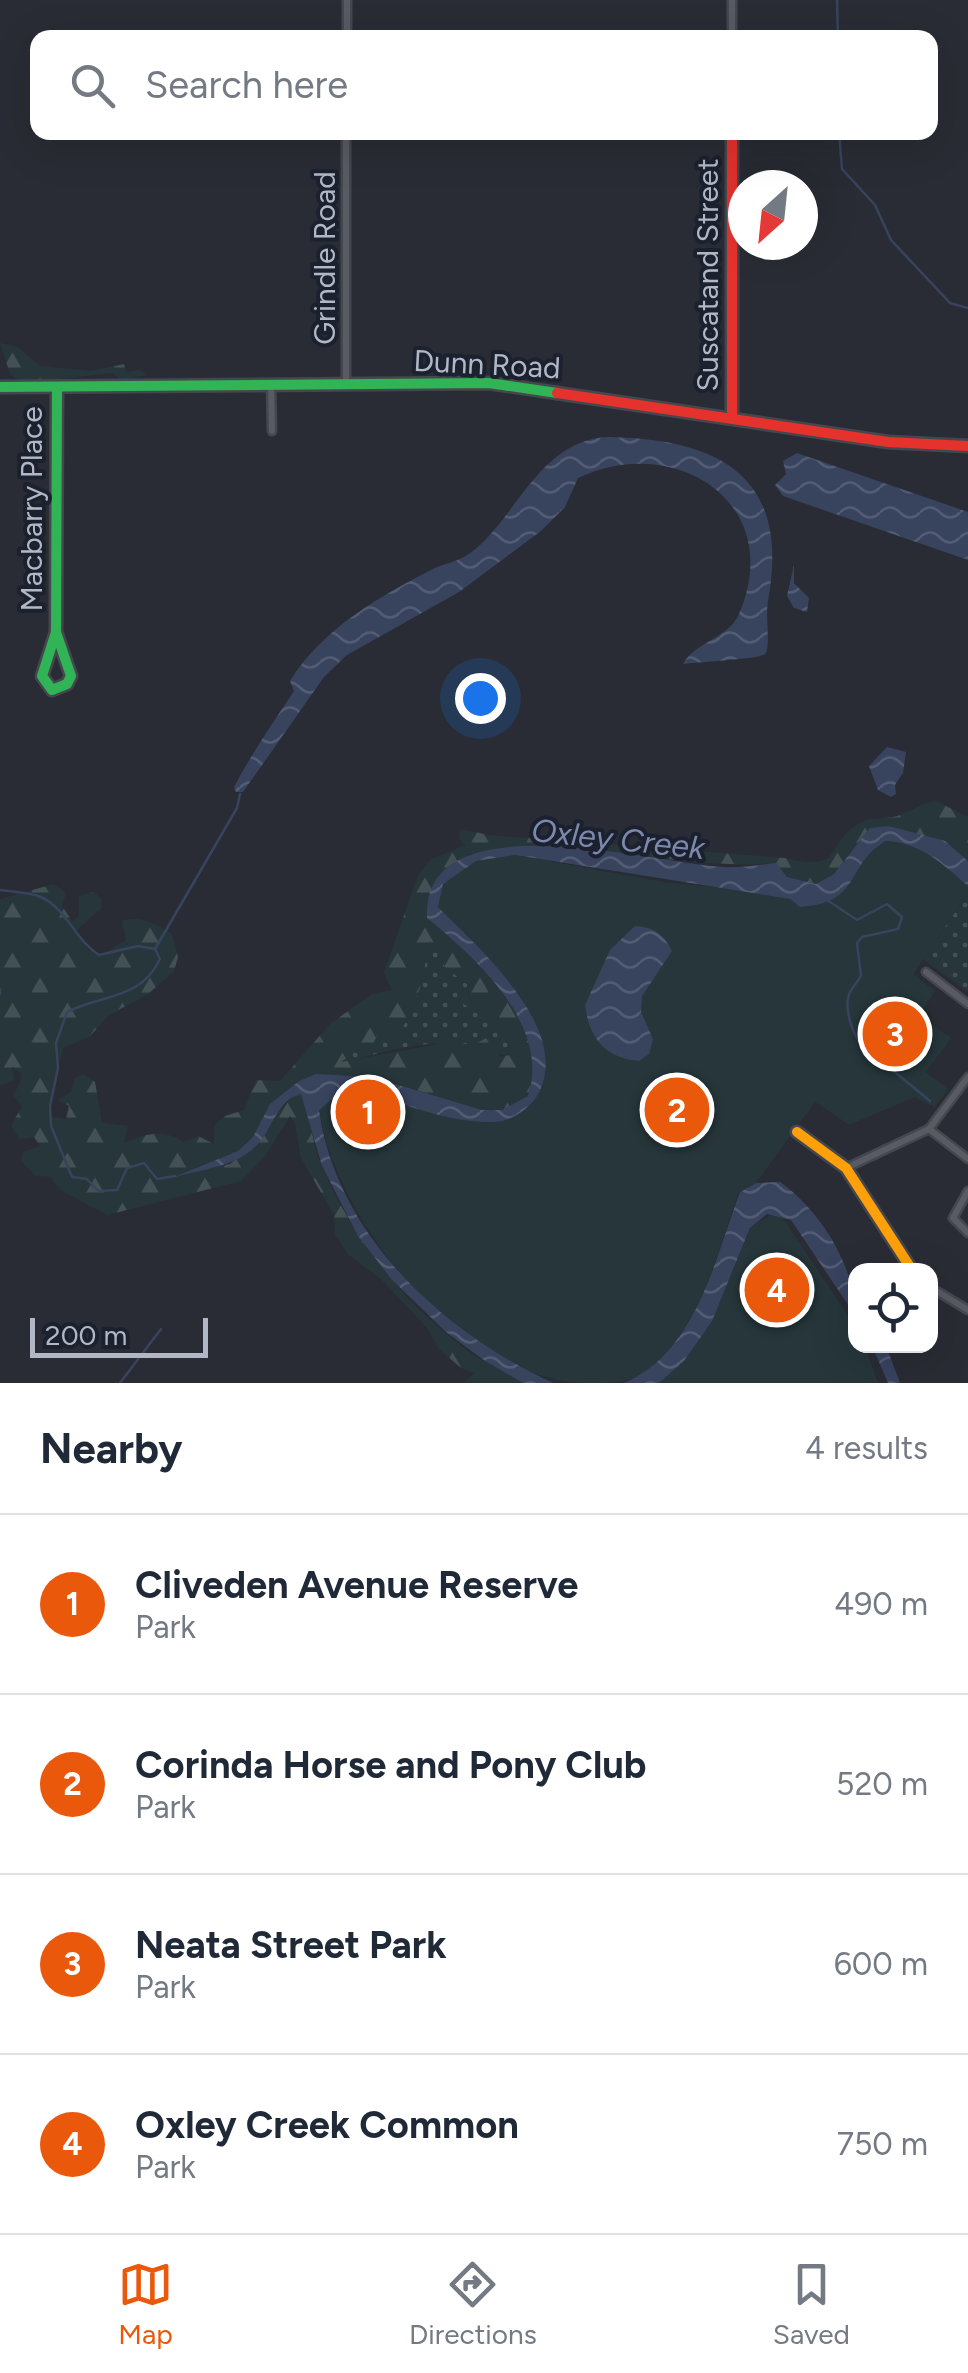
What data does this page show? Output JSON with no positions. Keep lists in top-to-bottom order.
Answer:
{
  "streets": {
    "street": [
      "Grindle Road",
      "Suscatand Street",
      "Dunn Road",
      "Macbarry Place"
    ]
  },
  "crossings": [
    ["Grindle Road", "Dunn Road"],
    ["Suscatand Street", "Dunn Road"],
    ["Dunn Road", "Macbarry Place"]
  ],
  "water": ["Oxley Creek"],
  "scale_bar": "200 m",
  "north": "bottom left",
  "page": {
    "search": "Search here",
    "pins": [
      "3",
      "2",
      "1",
      "4"
    ],
    "scale": "200 m",
    "heading": ["Nearby", "4 results"],
    "list": [
      {
        "mark": "1",
        "name": "Cliveden Avenue Reserve",
        "note": "Park",
        "value": "490 m"
      },
      {
        "mark": "2",
        "name": "Corinda Horse and Pony Club",
        "note": "Park",
        "value": "520 m"
      },
      {
        "mark": "3",
        "name": "Neata Street Park",
        "note": "Park",
        "value": "600 m"
      },
      {
        "mark": "4",
        "name": "Oxley Creek Common",
        "note": "Park",
        "value": "750 m"
      }
    ],
    "nav": ["Map", "Directions", "Saved"]
  }
}
